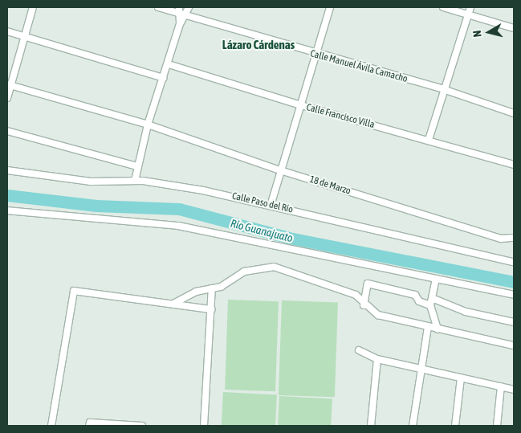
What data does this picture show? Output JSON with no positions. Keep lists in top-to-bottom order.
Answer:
{
  "streets": {
    "street": [
      "Calle Manuel Ávila Camacho",
      "Calle Francisco Villa",
      "18 de Marzo",
      "Calle Paso del Río"
    ]
  },
  "districts": ["Lázaro Cárdenas"],
  "water": ["Río Guanajuato"],
  "north": "left"
}
